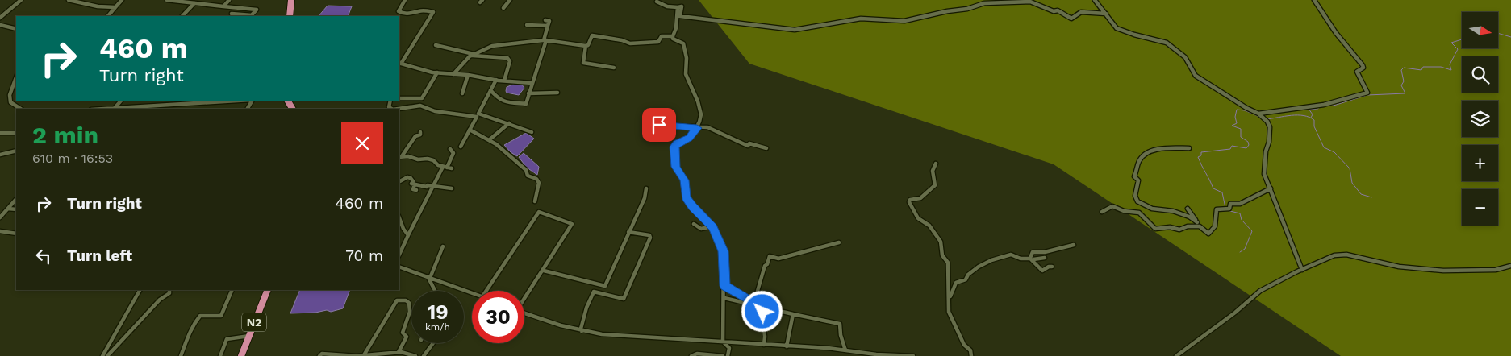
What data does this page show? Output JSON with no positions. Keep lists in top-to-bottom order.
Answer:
{
  "streets": {
    "highway": ["N2"]
  },
  "north": "right",
  "page": {
    "map_buttons": ["+", "−"],
    "turn": ["460 m", "Turn right"],
    "heading": ["2 min", "610 m · 16:53"],
    "list": [
      {
        "name": "Turn right",
        "value": "460 m"
      },
      {
        "name": "Turn left",
        "value": "70 m"
      }
    ],
    "speed": "19 km/h",
    "limit": "30"
  }
}
